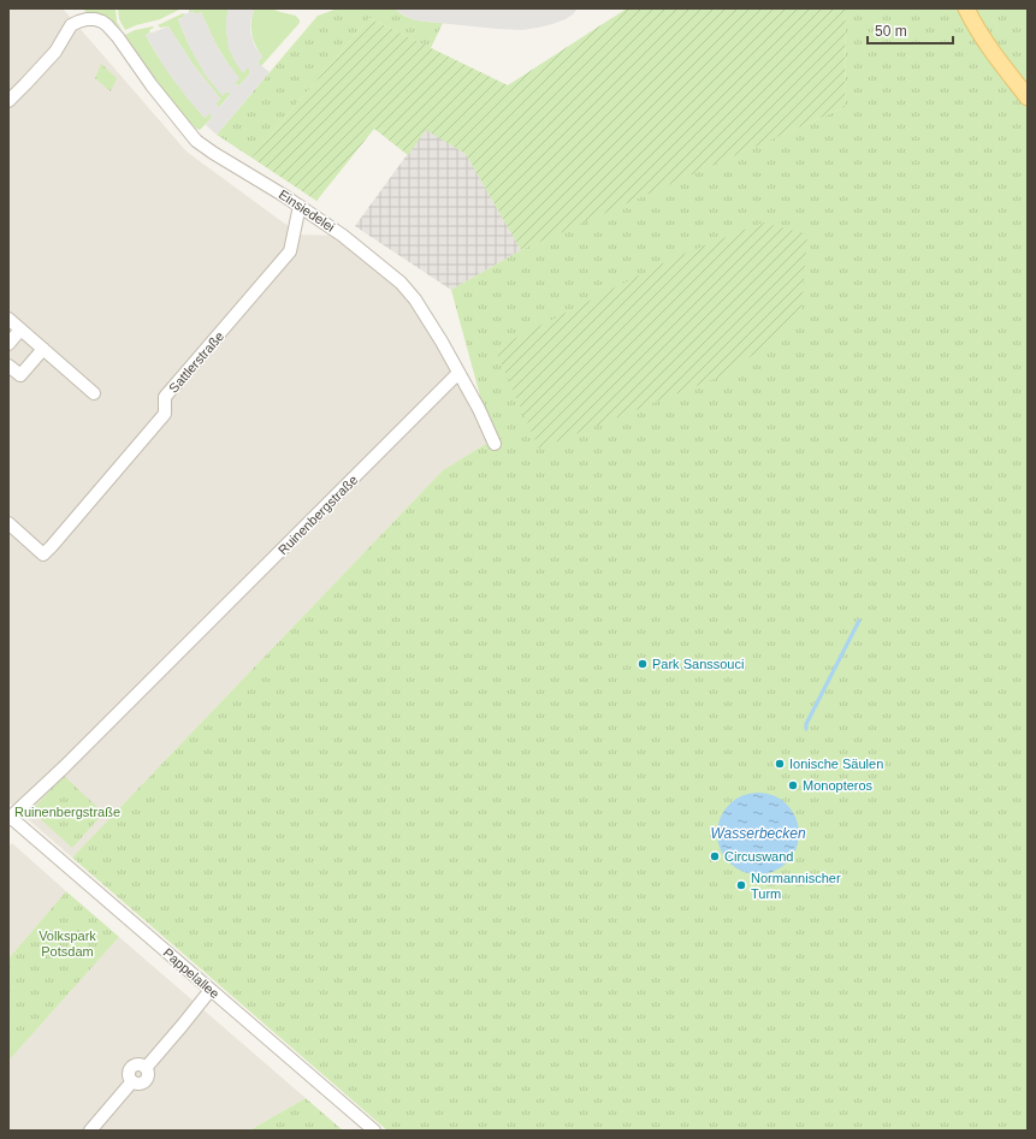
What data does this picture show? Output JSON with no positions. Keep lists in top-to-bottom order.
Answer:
{
  "streets": {
    "street": [
      "Einsiedelei",
      "Sattlerstraße",
      "Ruinenbergstraße",
      "Pappelallee"
    ]
  },
  "crossings": [
    ["Einsiedelei", "Sattlerstraße"],
    ["Einsiedelei", "Ruinenbergstraße"],
    ["Ruinenbergstraße", "Pappelallee"]
  ],
  "water": ["Wasserbecken"],
  "parks": ["Ruinenbergstraße", "Volkspark Potsdam"],
  "places": [
    "Park Sanssouci",
    "Ionische Säulen",
    "Monopteros",
    "Circuswand",
    "Normannischer Turm"
  ],
  "scale_bar": "50 m"
}
